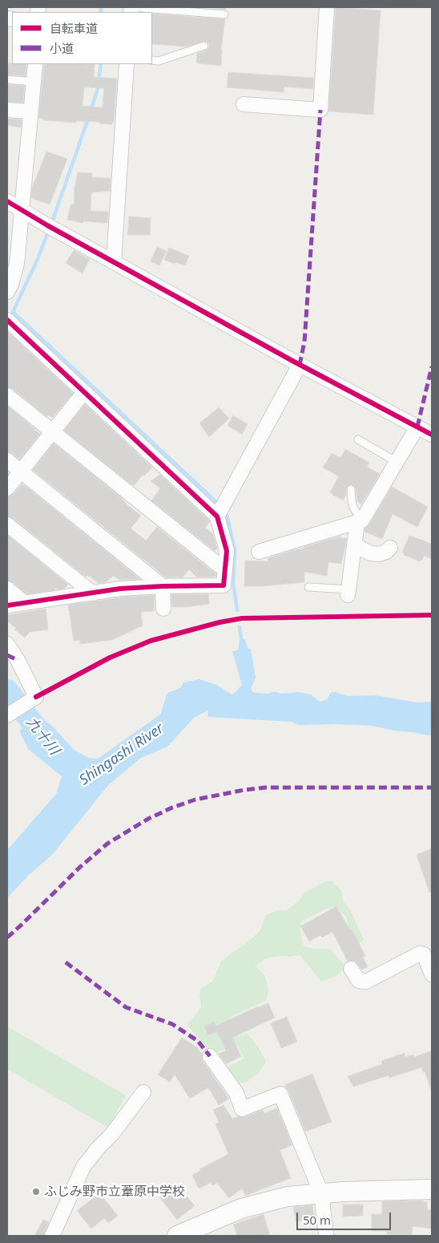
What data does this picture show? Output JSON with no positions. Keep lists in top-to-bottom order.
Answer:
{
  "water": ["九十川", "Shingashi River"],
  "places": ["ふじみ野市立葦原中学校"],
  "legend": ["自転車道", "小道"],
  "scale_bar": "50 m"
}
